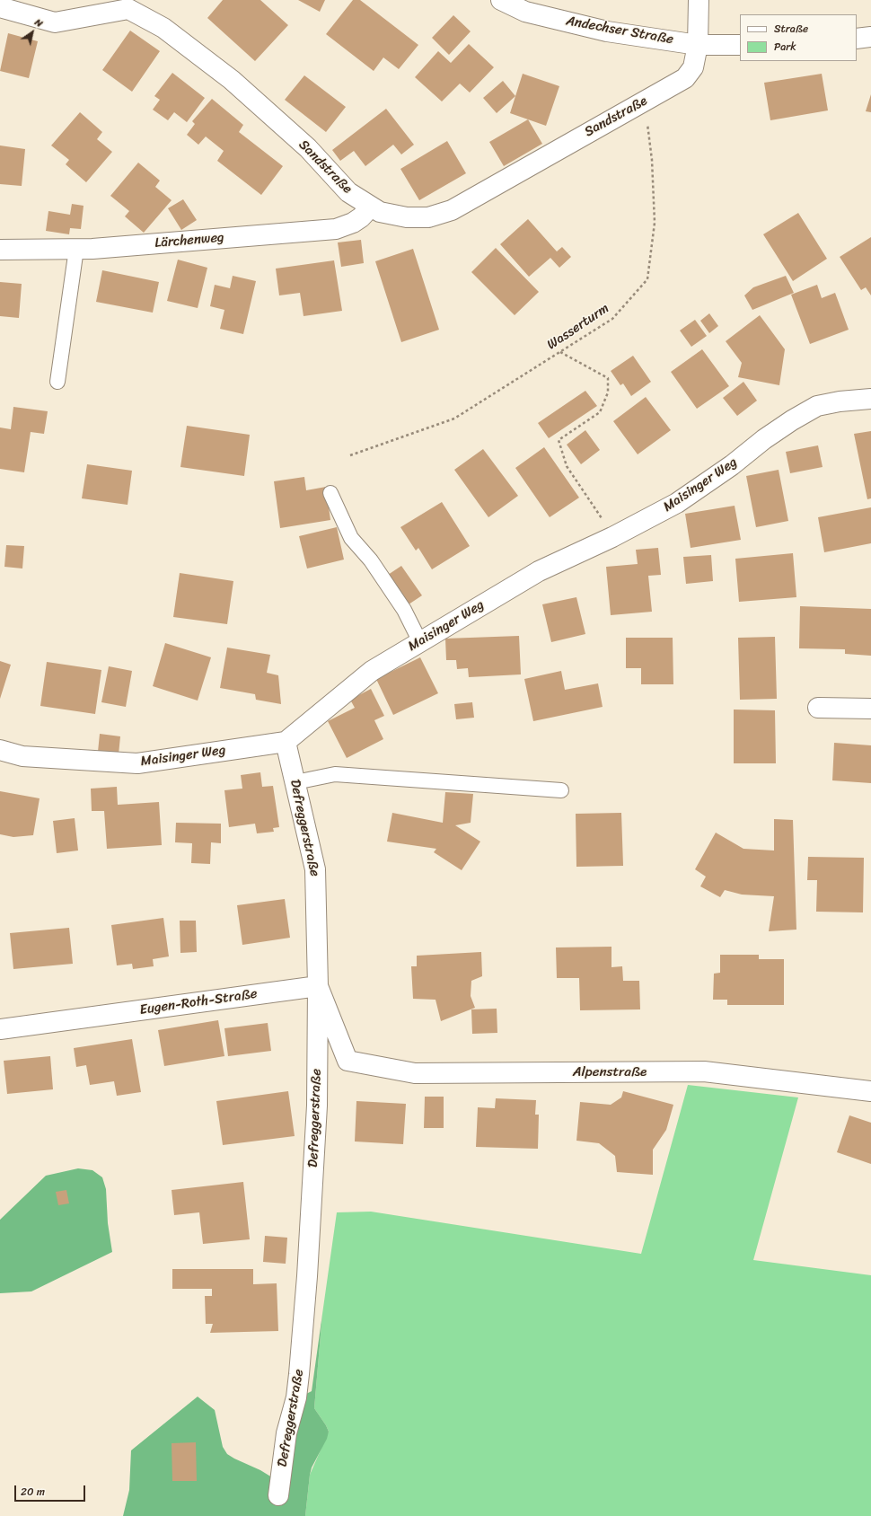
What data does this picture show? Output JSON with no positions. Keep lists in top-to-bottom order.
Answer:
{
  "streets": {
    "street": [
      "Andechser Straße",
      "Sandstraße",
      "Lärchenweg",
      "Maisinger Weg",
      "Defreggerstraße",
      "Eugen-Roth-Straße",
      "Alpenstraße"
    ],
    "path": ["Wasserturm"]
  },
  "crossings": [
    ["Andechser Straße", "Sandstraße"],
    ["Sandstraße", "Lärchenweg"],
    ["Sandstraße", "Wasserturm"],
    ["Maisinger Weg", "Defreggerstraße"],
    ["Defreggerstraße", "Eugen-Roth-Straße"],
    ["Defreggerstraße", "Alpenstraße"],
    ["Eugen-Roth-Straße", "Alpenstraße"]
  ],
  "legend": ["Straße", "Park"],
  "scale_bar": "20 m",
  "north": "top right"
}
